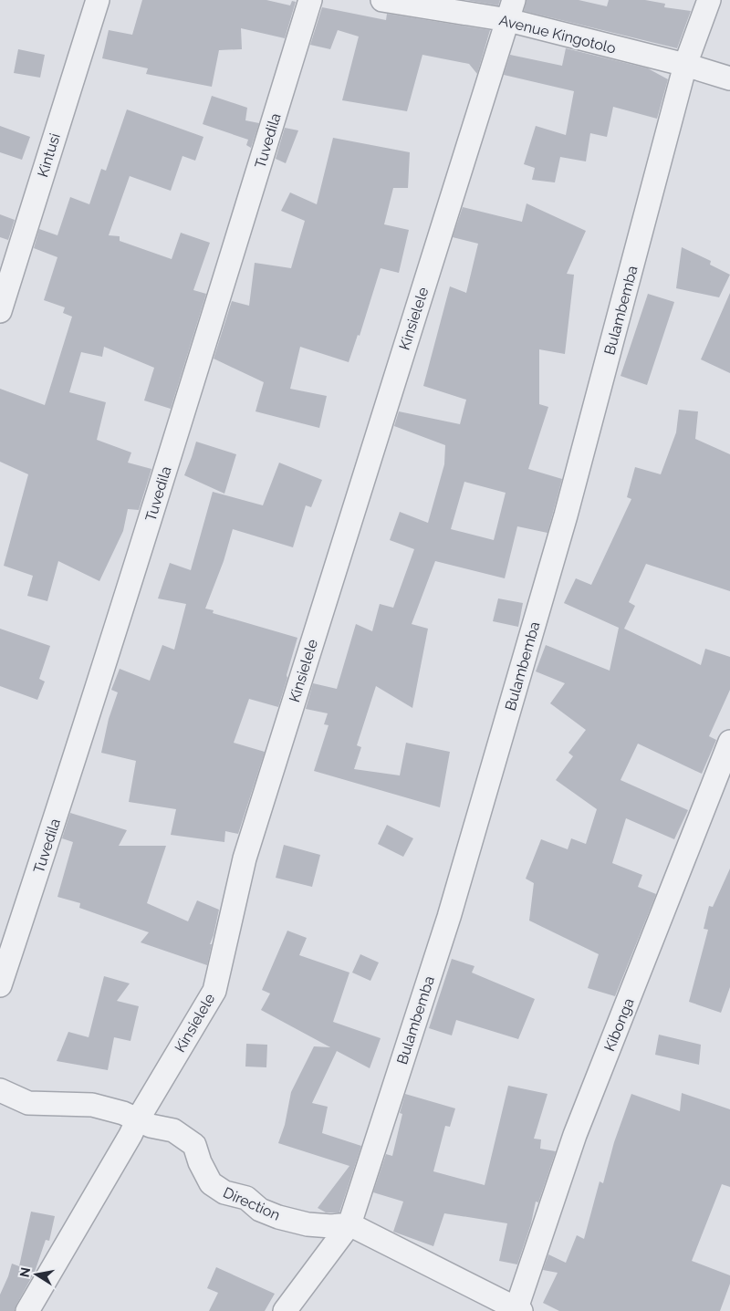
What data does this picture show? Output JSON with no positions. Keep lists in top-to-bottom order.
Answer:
{
  "streets": {
    "street": [
      "Avenue Kingotolo",
      "Tuvedila",
      "Kintusi",
      "Bulambemba",
      "Kinsielele",
      "Kibonga",
      "Direction"
    ]
  },
  "crossings": [
    ["Avenue Kingotolo", "Bulambemba"],
    ["Avenue Kingotolo", "Kinsielele"],
    ["Bulambemba", "Direction"],
    ["Kinsielele", "Direction"]
  ],
  "north": "left"
}
